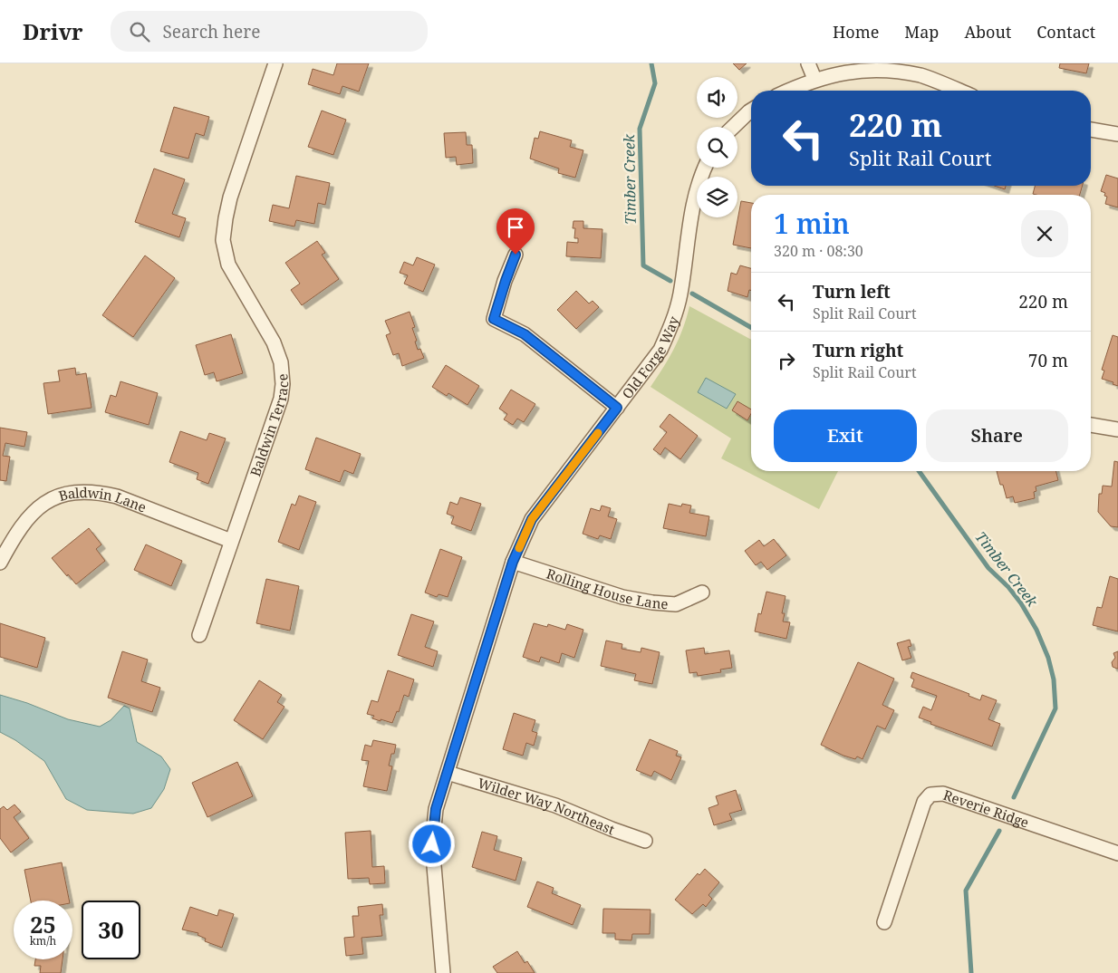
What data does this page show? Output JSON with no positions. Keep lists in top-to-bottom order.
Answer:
{
  "streets": {
    "street": [
      "Old Forge Way",
      "Baldwin Terrace",
      "Baldwin Lane",
      "Rolling House Lane",
      "Wilder Way Northeast",
      "Reverie Ridge"
    ]
  },
  "crossings": [
    ["Old Forge Way", "Rolling House Lane"],
    ["Old Forge Way", "Wilder Way Northeast"],
    ["Baldwin Terrace", "Baldwin Lane"]
  ],
  "water": ["Timber Creek"],
  "page": {
    "header": "Drivr",
    "search": "Search here",
    "nav": [
      "Home",
      "Map",
      "About",
      "Contact"
    ],
    "turn": ["220 m", "Split Rail Court"],
    "heading": ["1 min", "320 m · 08:30"],
    "list": [
      {
        "name": "Turn left",
        "note": "Split Rail Court",
        "value": "220 m"
      },
      {
        "name": "Turn right",
        "note": "Split Rail Court",
        "value": "70 m"
      }
    ],
    "buttons": ["Exit", "Share"],
    "speed": "25 km/h",
    "limit": "30"
  }
}
